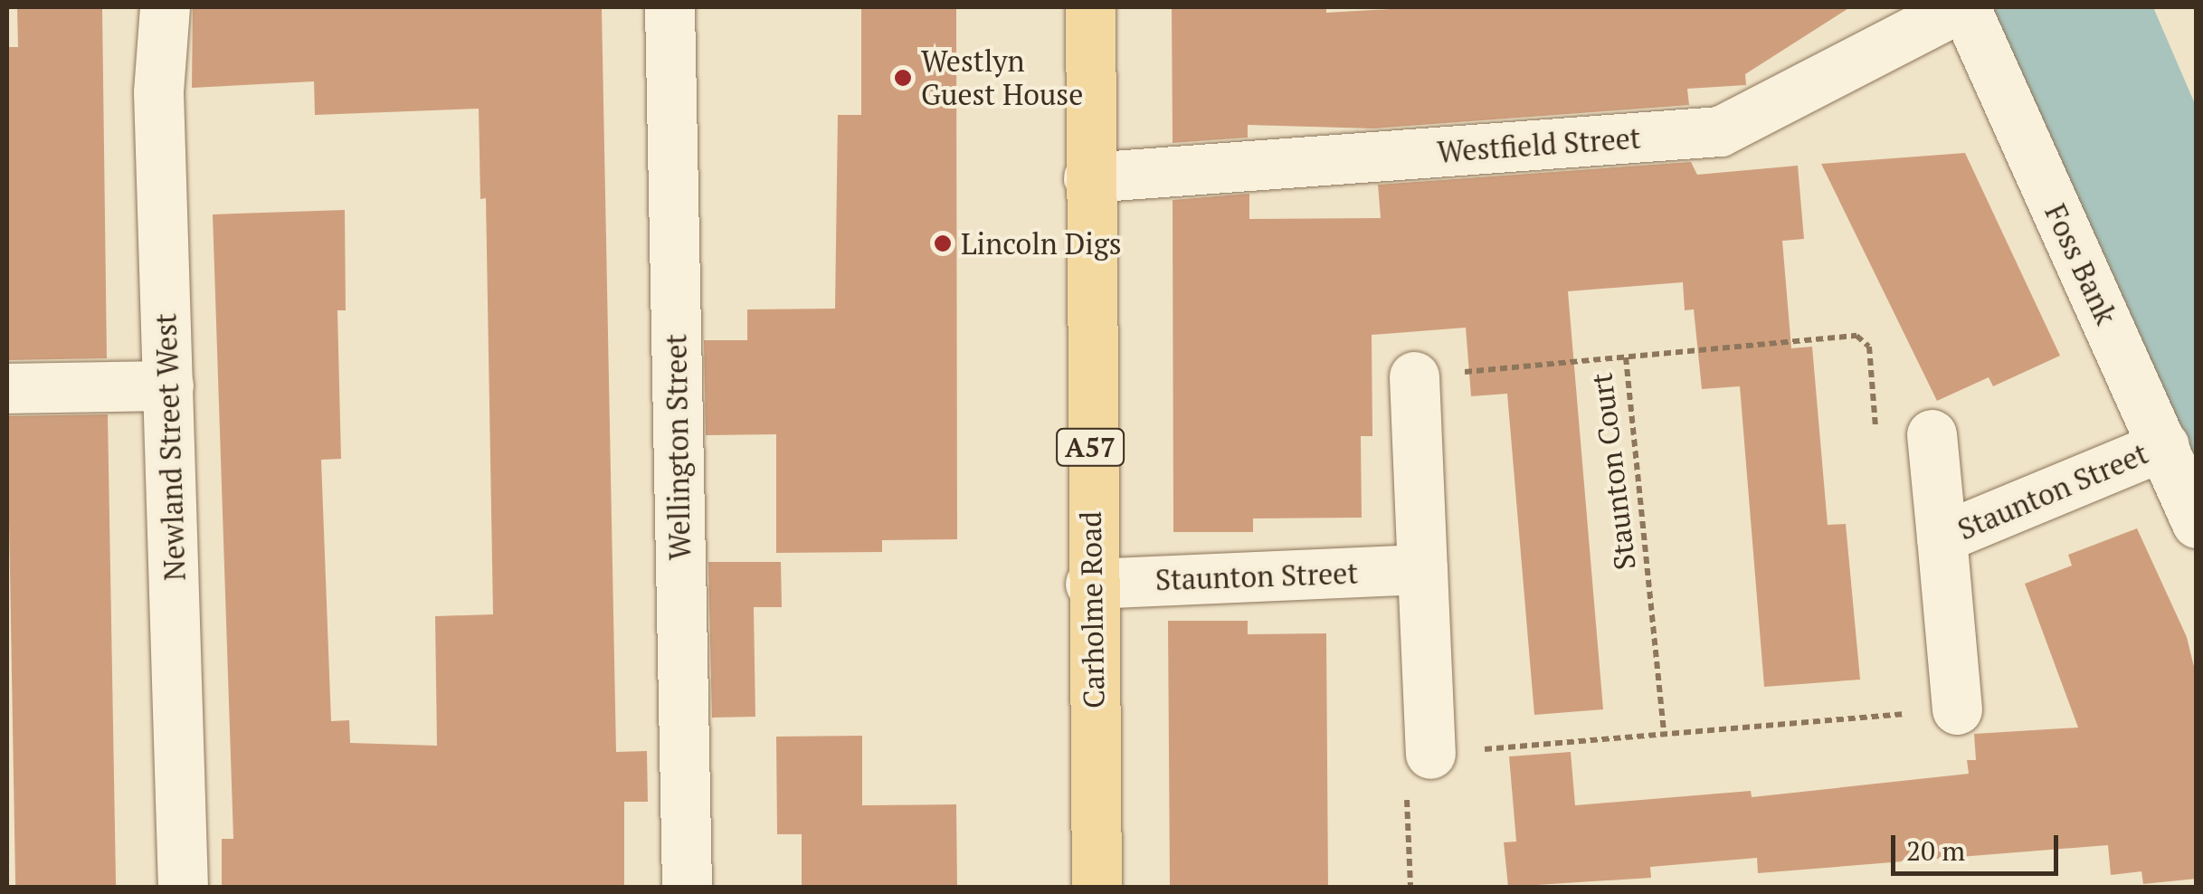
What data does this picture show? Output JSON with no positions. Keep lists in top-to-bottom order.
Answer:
{
  "streets": {
    "main road": ["A57", "Carholme Road"],
    "street": [
      "Westfield Street",
      "Foss Bank",
      "Newland Street West",
      "Wellington Street",
      "Staunton Street"
    ],
    "path": ["Staunton Court"]
  },
  "crossings": [
    ["Westfield Street", "Foss Bank"],
    ["Westfield Street", "Carholme Road"],
    ["Foss Bank", "Staunton Street"],
    ["Staunton Street", "Carholme Road"]
  ],
  "places": ["Westlyn Guest House", "Lincoln Digs"],
  "scale_bar": "20 m"
}
